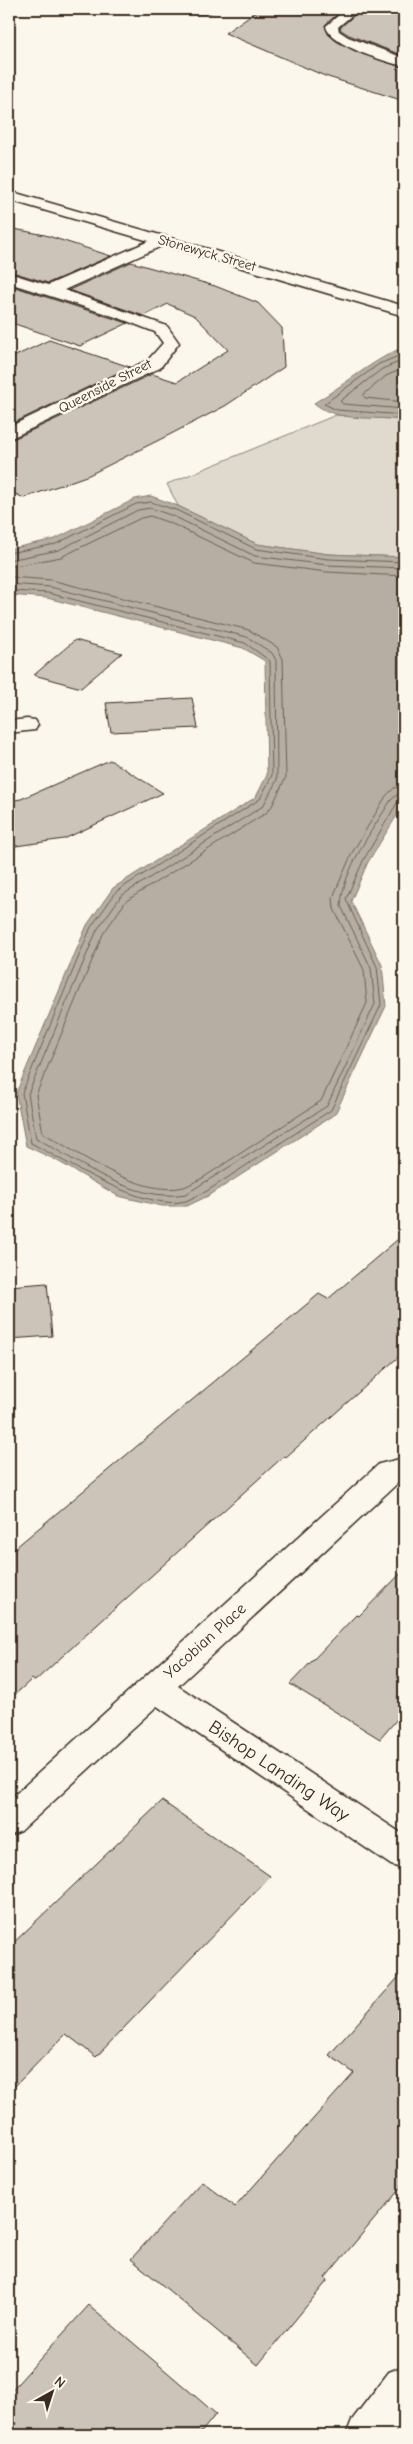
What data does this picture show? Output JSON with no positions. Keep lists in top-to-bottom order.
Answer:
{
  "streets": {
    "street": [
      "Stonewyck Street",
      "Queenside Street",
      "Yacobian Place",
      "Bishop Landing Way"
    ]
  },
  "crossings": [
    ["Yacobian Place", "Bishop Landing Way"]
  ],
  "north": "top right"
}
